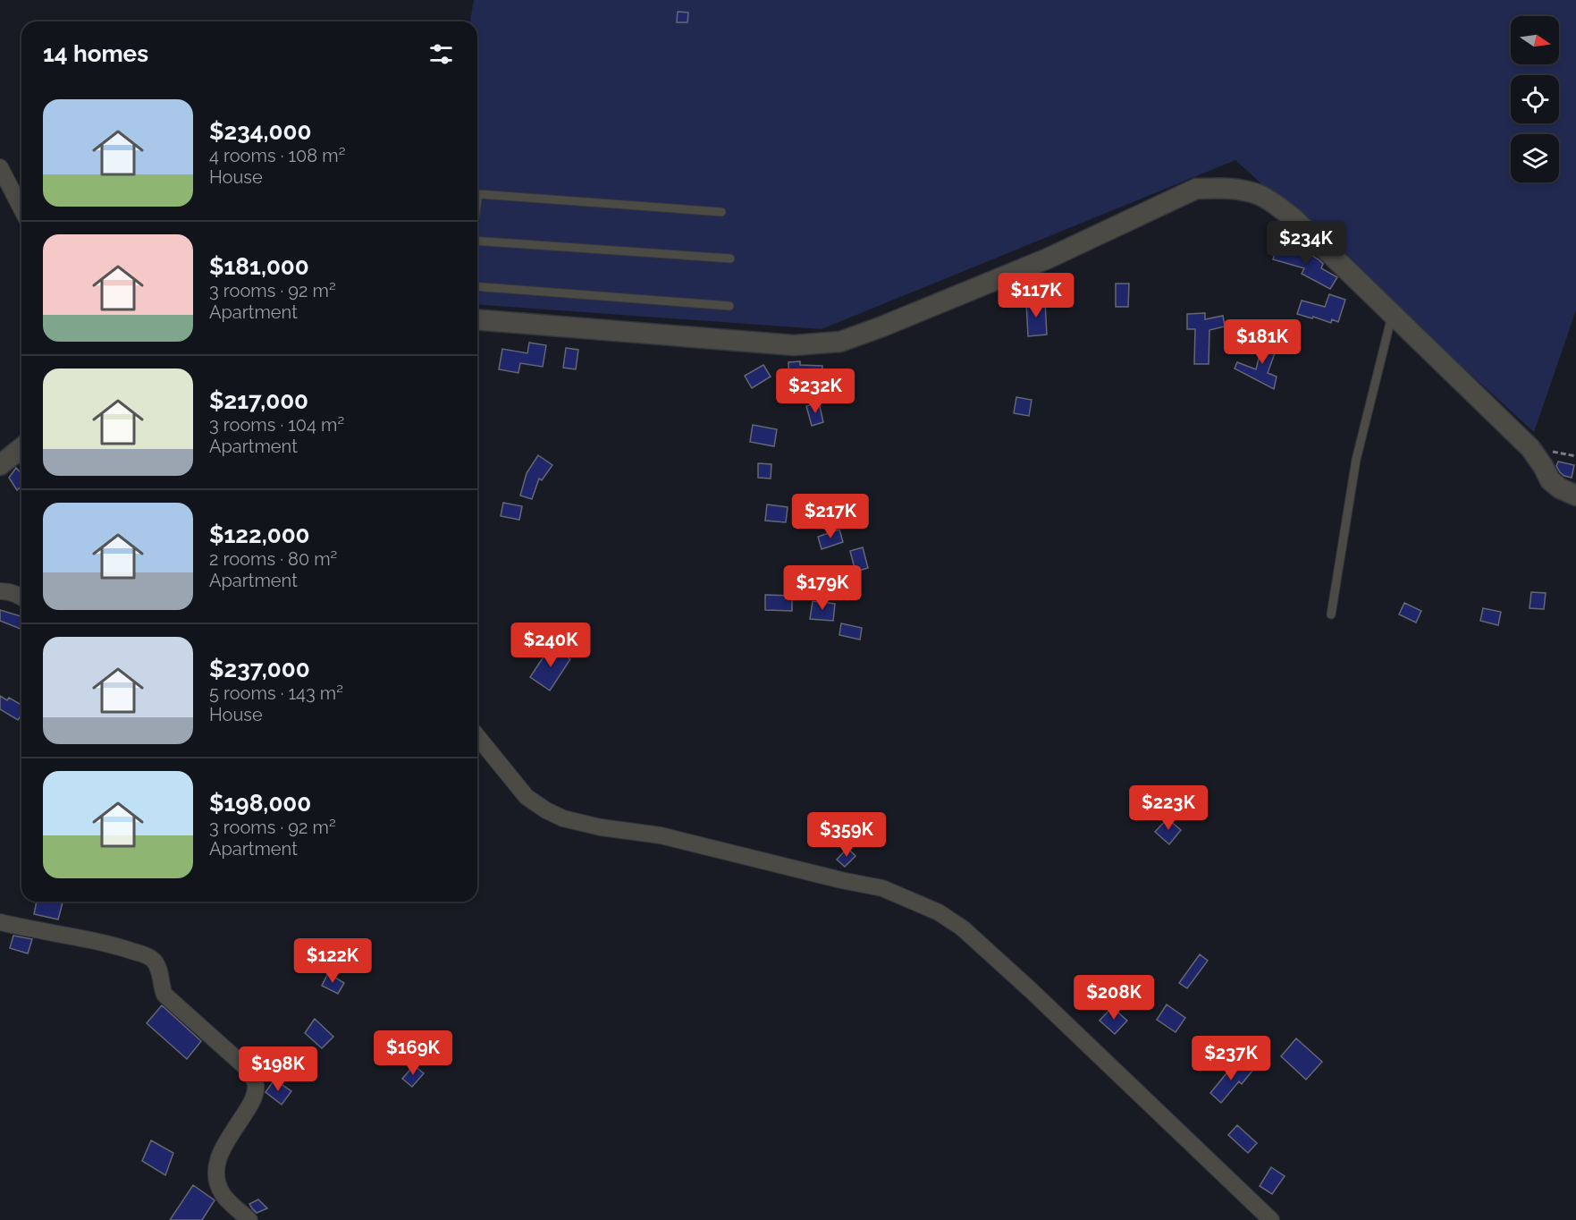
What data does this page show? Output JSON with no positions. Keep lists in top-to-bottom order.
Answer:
{
  "north": "right",
  "page": {
    "heading": "14 homes",
    "list": [
      {
        "name": "$234,000",
        "note": "4 rooms · 108 m² · House"
      },
      {
        "name": "$181,000",
        "note": "3 rooms · 92 m² · Apartment"
      },
      {
        "name": "$217,000",
        "note": "3 rooms · 104 m² · Apartment"
      },
      {
        "name": "$122,000",
        "note": "2 rooms · 80 m² · Apartment"
      },
      {
        "name": "$237,000",
        "note": "5 rooms · 143 m² · House"
      },
      {
        "name": "$198,000",
        "note": "3 rooms · 92 m² · Apartment"
      }
    ],
    "price": [
      "$234K",
      "$117K",
      "$181K",
      "$232K",
      "$217K",
      "$179K",
      "$240K",
      "$223K",
      "$359K",
      "$122K",
      "$208K",
      "$169K",
      "$237K",
      "$198K"
    ]
  }
}
